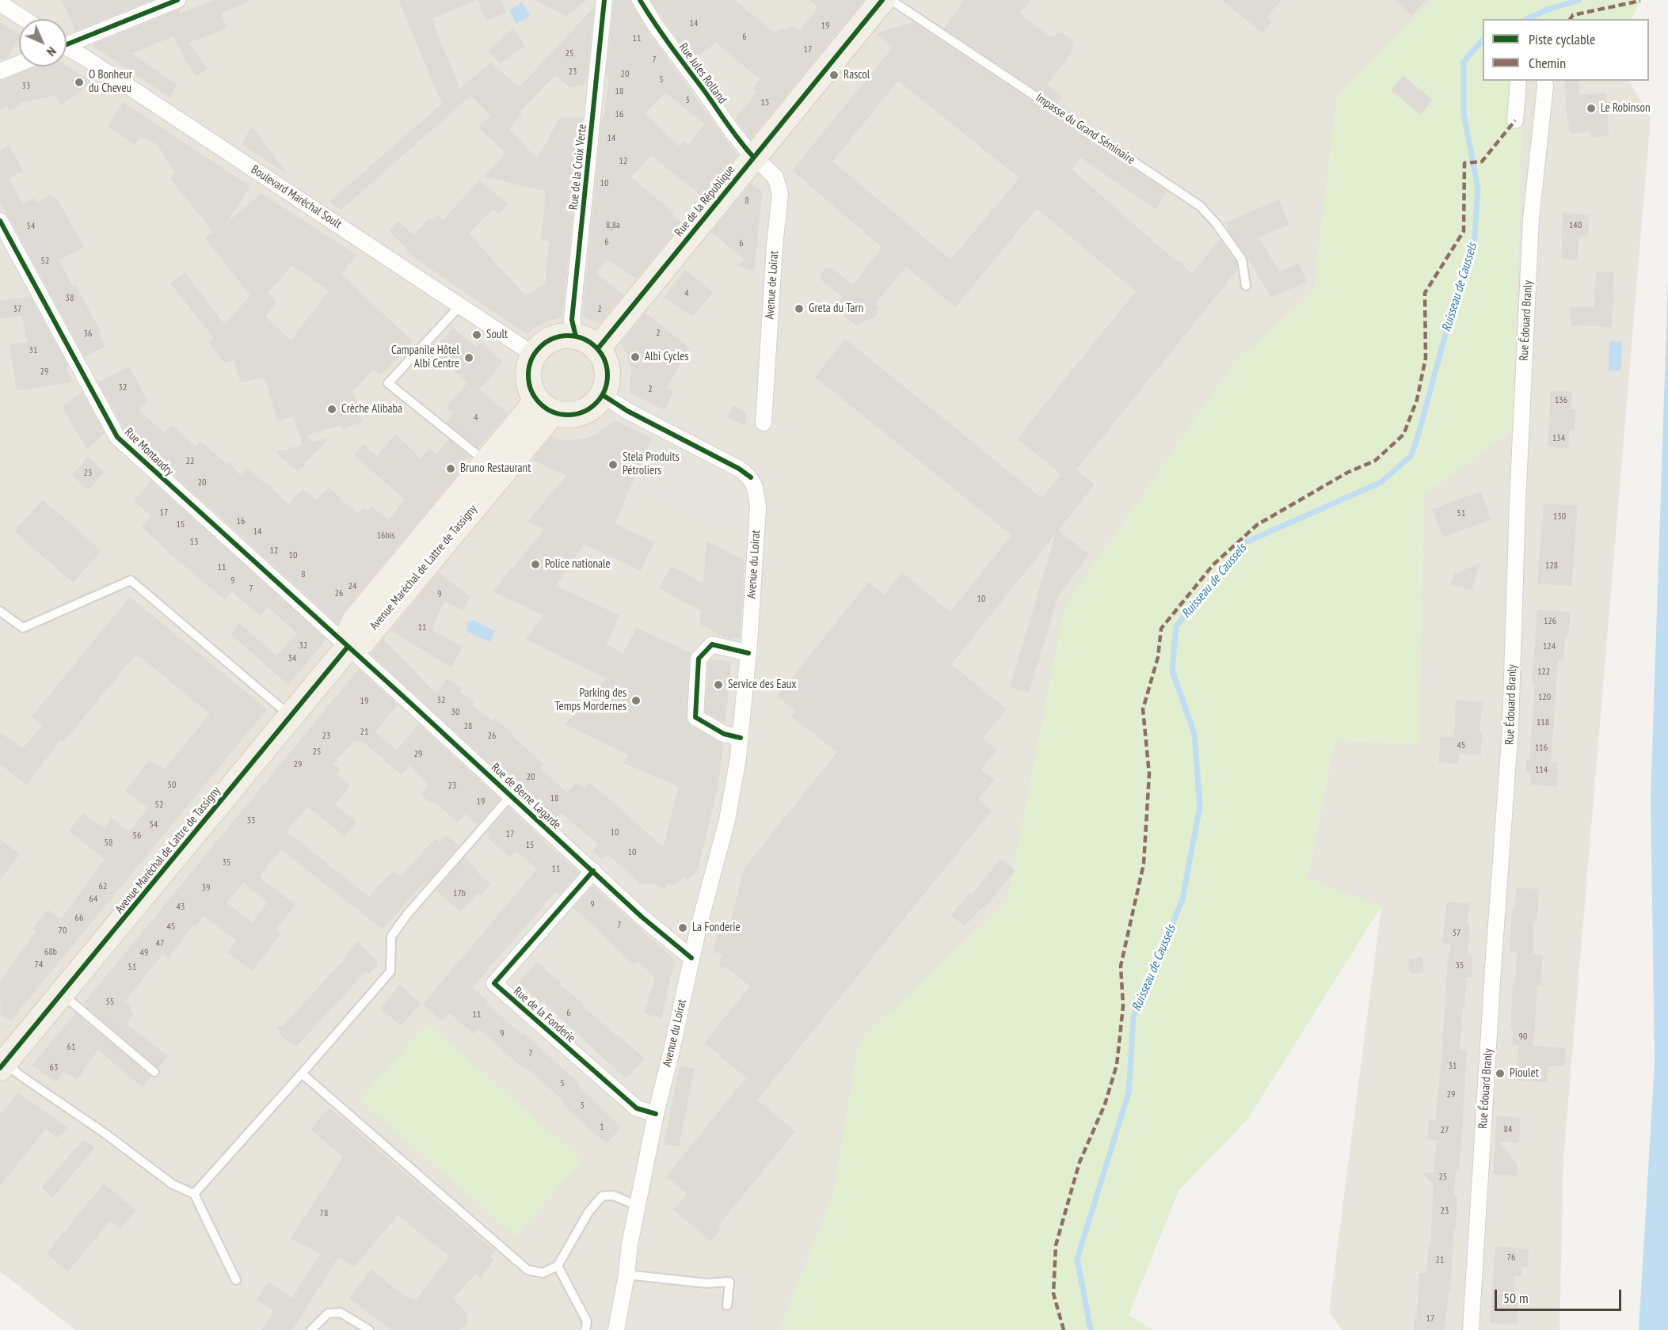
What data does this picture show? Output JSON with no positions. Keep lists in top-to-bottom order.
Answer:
{
  "streets": {
    "main road": ["Rue de la République", "Avenue Maréchal de Lattre de Tassigny"],
    "street": [
      "Rue Jules Rolland",
      "Rue de la Croix Verte",
      "Boulevard Maréchal Soult",
      "Avenue de Loirat",
      "Rue Édouard Branly",
      "Rue Montaudry",
      "Avenue du Loirat",
      "Rue de Berne Lagarde",
      "Rue de la Fonderie"
    ],
    "lane": ["Impasse du Grand Séminaire"]
  },
  "crossings": [
    ["Rue Jules Rolland", "Rue de la République"],
    ["Rue Jules Rolland", "Avenue de Loirat"],
    ["Rue de la Croix Verte", "Boulevard Maréchal Soult"],
    ["Rue de la Croix Verte", "Rue de la République"],
    ["Rue de la Croix Verte", "Avenue du Loirat"],
    ["Rue de la Croix Verte", "Avenue Maréchal de Lattre de Tassigny"],
    ["Boulevard Maréchal Soult", "Rue de la République"],
    ["Boulevard Maréchal Soult", "Avenue du Loirat"],
    ["Boulevard Maréchal Soult", "Avenue Maréchal de Lattre de Tassigny"],
    ["Rue de la République", "Avenue de Loirat"],
    ["Rue de la République", "Avenue du Loirat"],
    ["Rue de la République", "Avenue Maréchal de Lattre de Tassigny"],
    ["Rue Montaudry", "Avenue Maréchal de Lattre de Tassigny"],
    ["Rue Montaudry", "Rue de Berne Lagarde"],
    ["Avenue du Loirat", "Avenue Maréchal de Lattre de Tassigny"],
    ["Avenue du Loirat", "Rue de Berne Lagarde"],
    ["Avenue du Loirat", "Rue de la Fonderie"],
    ["Avenue Maréchal de Lattre de Tassigny", "Rue de Berne Lagarde"],
    ["Rue de Berne Lagarde", "Rue de la Fonderie"]
  ],
  "water": ["Ruisseau de Caussels"],
  "places": [
    "Rascol",
    "O Bonheur du Cheveu",
    "Le Robinson",
    "Greta du Tarn",
    "Soult",
    "Albi Cycles",
    "Campanile Hôtel Albi Centre",
    "Crèche Alibaba",
    "Stela Produits Pétroliers",
    "Bruno Restaurant",
    "Police nationale",
    "Service des Eaux",
    "Parking des Temps Mordernes",
    "La Fonderie",
    "Pioulet"
  ],
  "house_numbers": [
    "14",
    "19",
    "6",
    "11",
    "17",
    "25",
    "7",
    "23",
    "20",
    "5",
    "33",
    "18",
    "3",
    "15",
    "16",
    "14",
    "12",
    "10",
    "8",
    "8,8a",
    "140",
    "54",
    "6",
    "6",
    "52",
    "4",
    "38",
    "37",
    "2",
    "2",
    "36",
    "31",
    "29",
    "32",
    "2",
    "136",
    "4",
    "134",
    "22",
    "23",
    "20",
    "17",
    "51",
    "130",
    "16",
    "15",
    "14",
    "16bis",
    "13",
    "12",
    "10",
    "128",
    "11",
    "8",
    "9",
    "24",
    "7",
    "26",
    "9",
    "10",
    "126",
    "11",
    "32",
    "124",
    "34",
    "122",
    "120",
    "32",
    "19",
    "30",
    "118",
    "28",
    "21",
    "23",
    "26",
    "45",
    "116",
    "25",
    "29",
    "29",
    "114",
    "20",
    "50",
    "23",
    "18",
    "19",
    "52",
    "33",
    "54",
    "10",
    "17",
    "56",
    "58",
    "15",
    "10",
    "35",
    "11",
    "62",
    "39",
    "17b",
    "64",
    "9",
    "43",
    "66",
    "7",
    "45",
    "70",
    "37",
    "47",
    "68b",
    "49",
    "74",
    "35",
    "51",
    "55",
    "6",
    "11",
    "9",
    "90",
    "61",
    "7",
    "31",
    "63",
    "5",
    "29",
    "3",
    "1",
    "84",
    "27",
    "25",
    "23",
    "78",
    "76",
    "21",
    "17"
  ],
  "legend": ["Piste cyclable", "Chemin"],
  "scale_bar": "50 m",
  "north": "bottom right"
}
